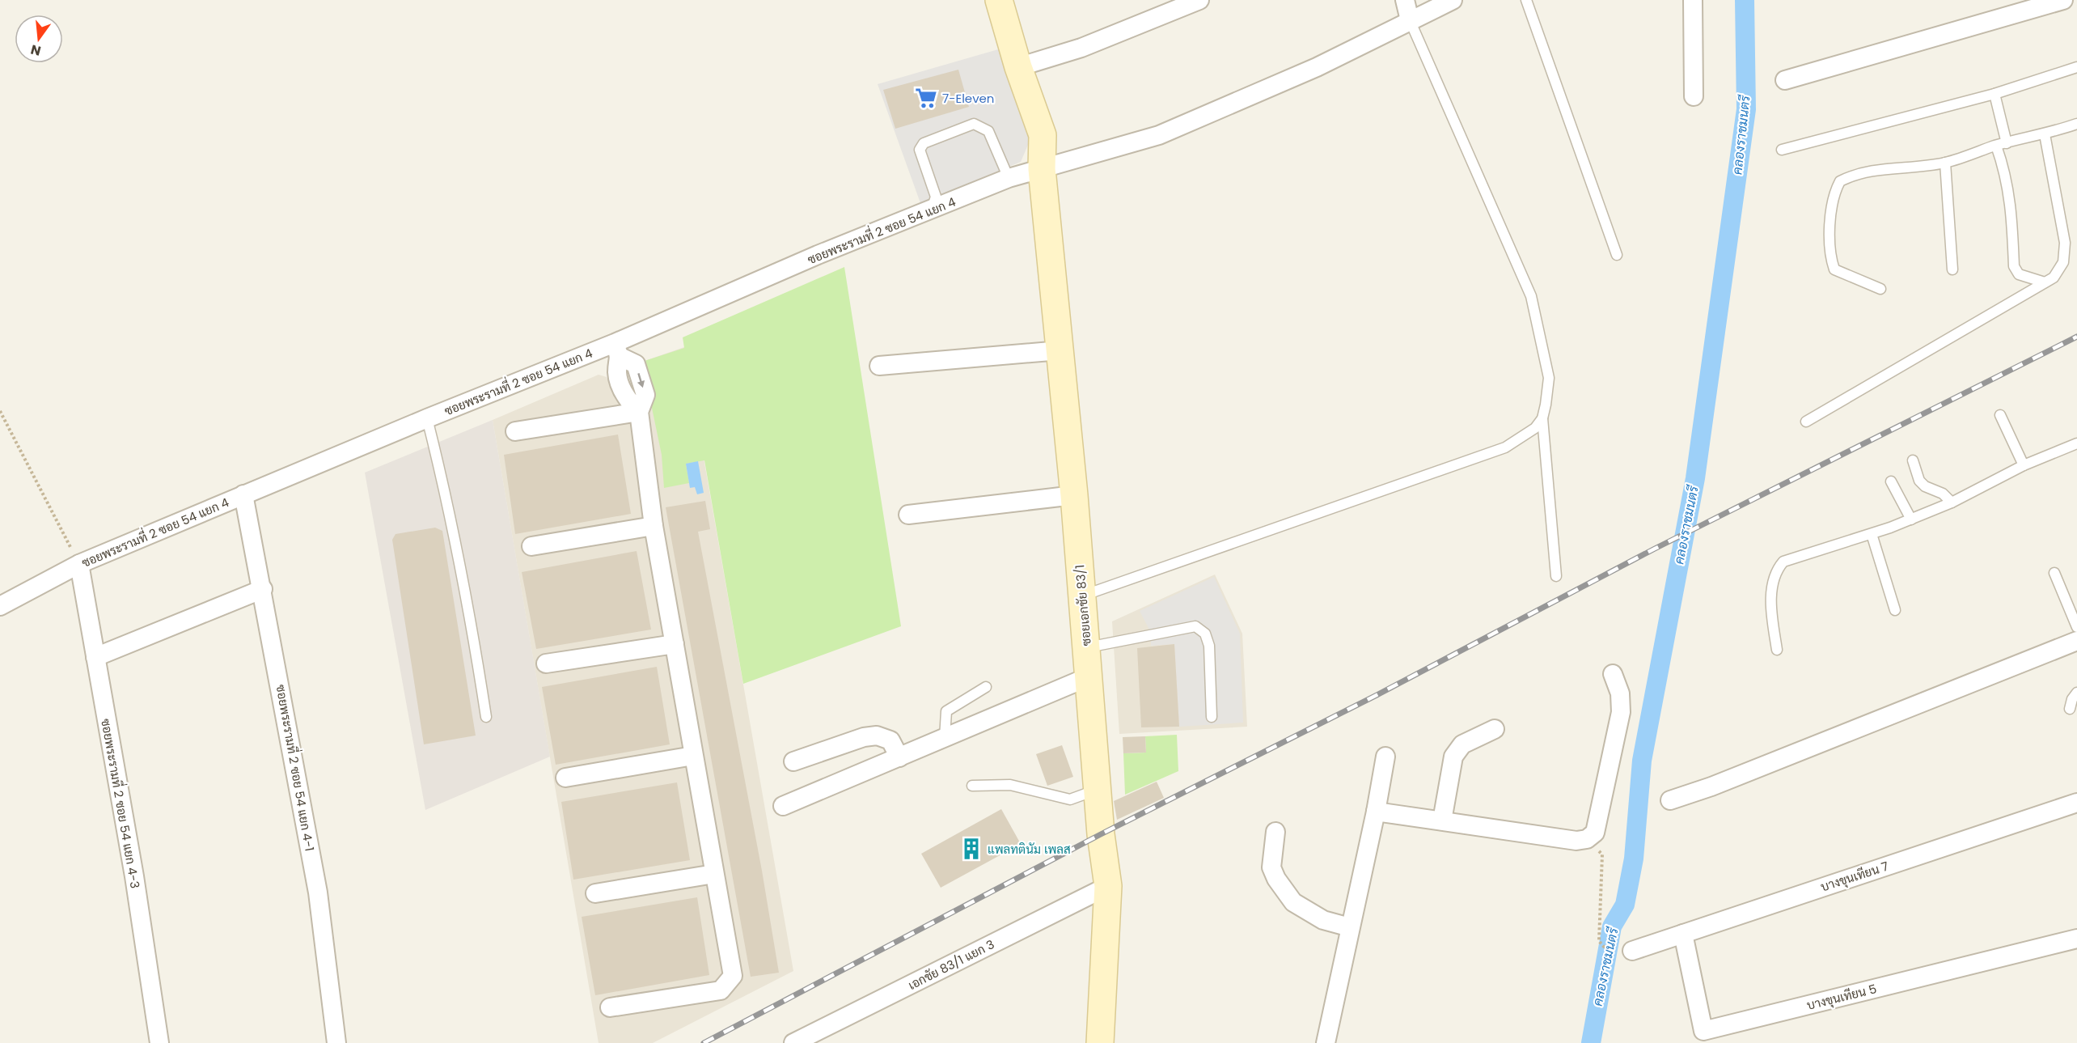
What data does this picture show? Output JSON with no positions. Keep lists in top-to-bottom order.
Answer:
{
  "streets": {
    "street": [
      "ซอยพระรามที่ 2 ซอย 54 แยก 4",
      "ซอยเอกชัย 83/1",
      "ซอยพระรามที่ 2 ซอย 54 แยก 4-1",
      "ซอยพระรามที่ 2 ซอย 54 แยก 4-3",
      "บางขุนเทียน 7",
      "เอกชัย 83/1 แยก 3",
      "บางขุนเทียน 5"
    ]
  },
  "crossings": [
    ["ซอยพระรามที่ 2 ซอย 54 แยก 4", "ซอยเอกชัย 83/1"],
    ["ซอยพระรามที่ 2 ซอย 54 แยก 4", "ซอยพระรามที่ 2 ซอย 54 แยก 4-1"],
    ["ซอยพระรามที่ 2 ซอย 54 แยก 4", "ซอยพระรามที่ 2 ซอย 54 แยก 4-3"],
    ["ซอยเอกชัย 83/1", "เอกชัย 83/1 แยก 3"],
    ["บางขุนเทียน 7", "บางขุนเทียน 5"]
  ],
  "water": ["คลองราชมนตรี"],
  "places": {
    "supermarket": ["7-Eleven"],
    "building": ["แพลทตินัม เพลส"]
  },
  "north": "bottom"
}
